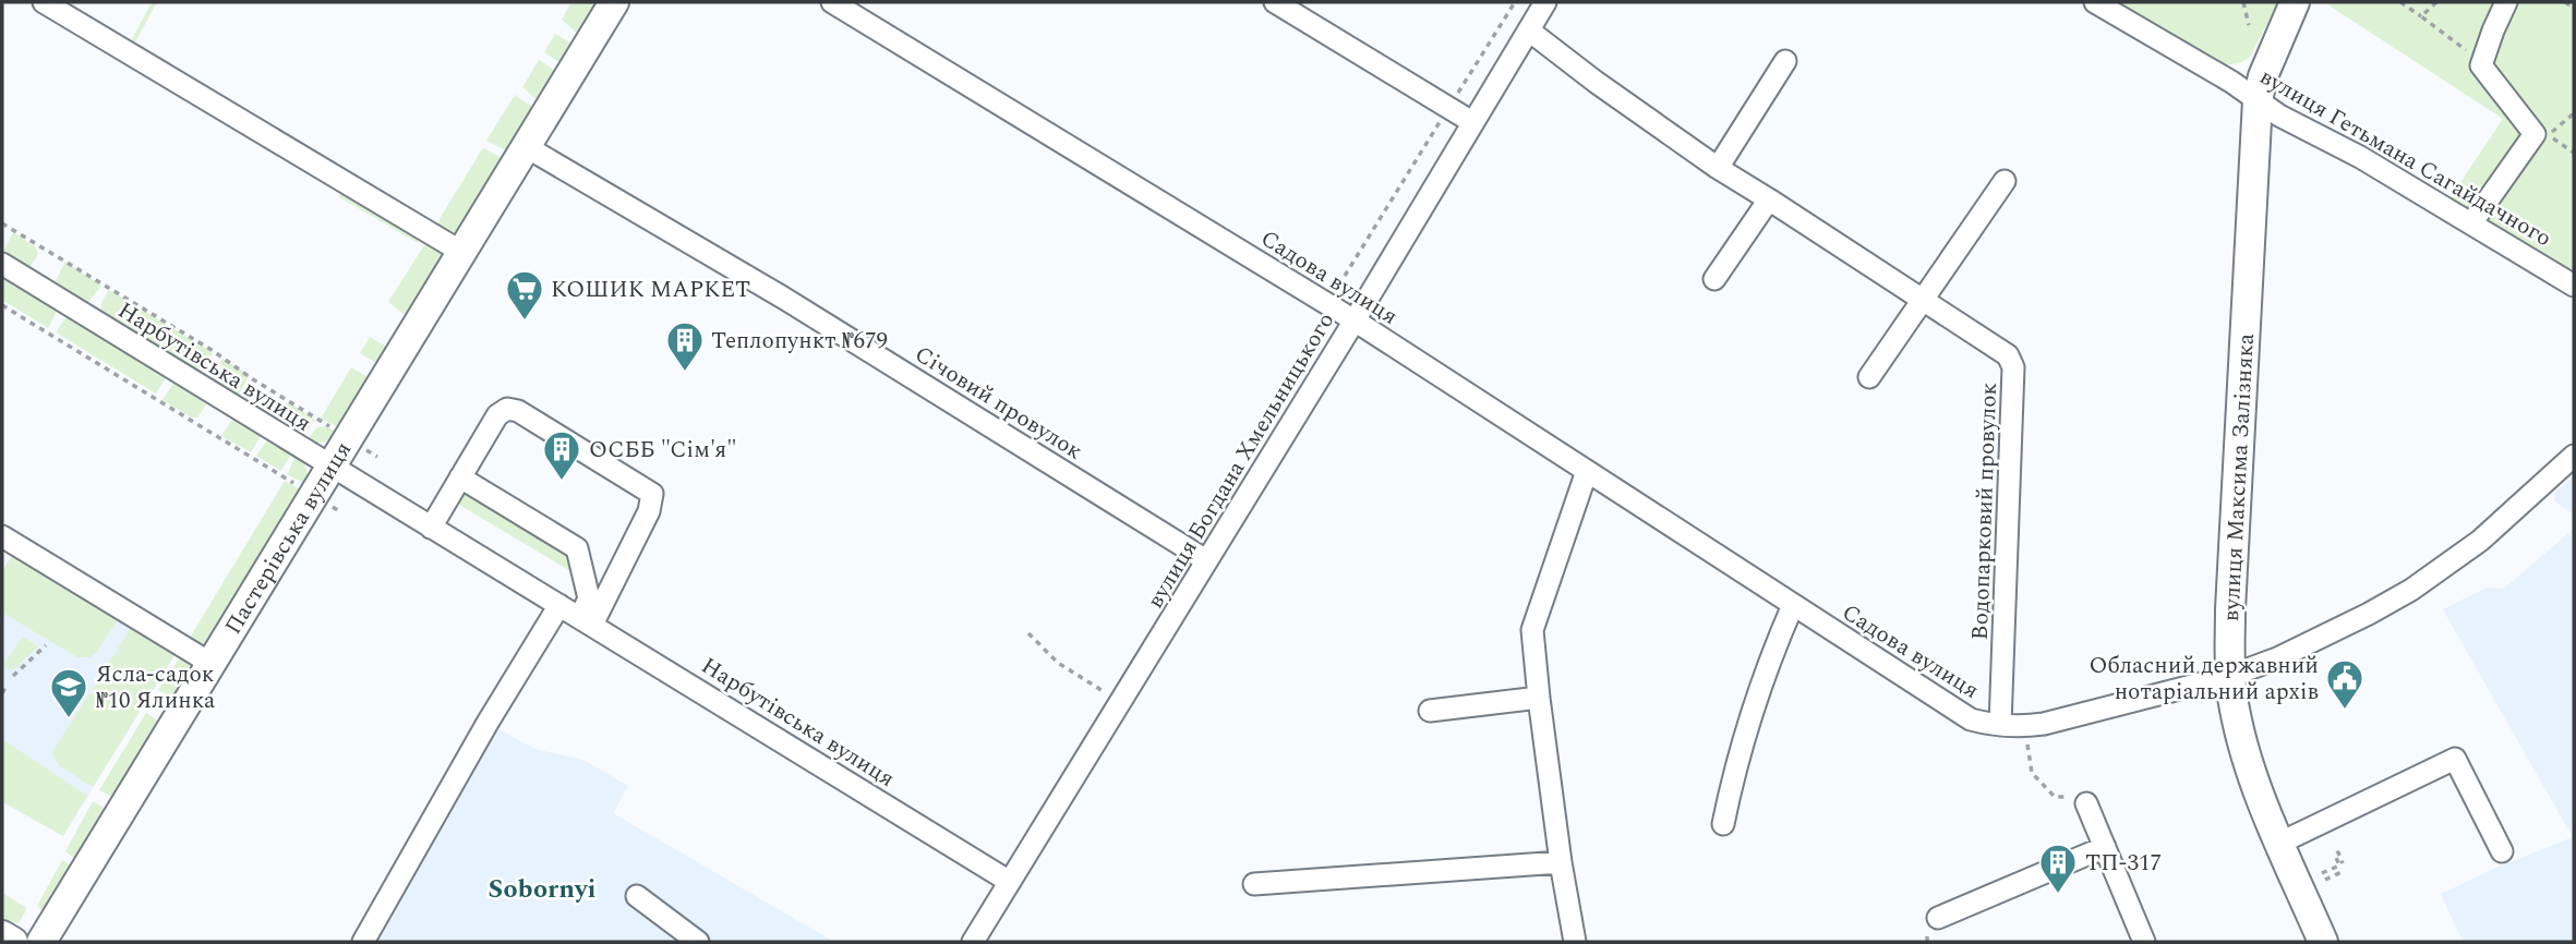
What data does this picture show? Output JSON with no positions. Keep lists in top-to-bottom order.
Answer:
{
  "streets": {
    "main road": ["вулиця Максима Залізняка", "Пастерівська вулиця"],
    "street": [
      "вулиця Гетьмана Сагайдачного",
      "Садова вулиця",
      "Нарбутівська вулиця",
      "Січовий провулок",
      "вулиця Богдана Хмельницького",
      "Водопарковий провулок"
    ]
  },
  "crossings": [
    ["вулиця Гетьмана Сагайдачного", "вулиця Максима Залізняка"],
    ["Садова вулиця", "вулиця Богдана Хмельницького"],
    ["Садова вулиця", "вулиця Максима Залізняка"],
    ["Садова вулиця", "Водопарковий провулок"],
    ["Нарбутівська вулиця", "вулиця Богдана Хмельницького"],
    ["Нарбутівська вулиця", "Пастерівська вулиця"],
    ["Січовий провулок", "вулиця Богдана Хмельницького"],
    ["Січовий провулок", "Пастерівська вулиця"],
    ["вулиця Богдана Хмельницького", "Водопарковий провулок"]
  ],
  "districts": ["Sobornyi"],
  "places": {
    "supermarket": ["КОШИК МАРКЕТ"],
    "building": ["Теплопункт №679", "ОСББ \"Сім'я\"", "ТП-317"],
    "public building": ["Обласний державний нотаріальний архів"],
    "school or university": ["Ясла-садок №10 Ялинка"]
  }
}
